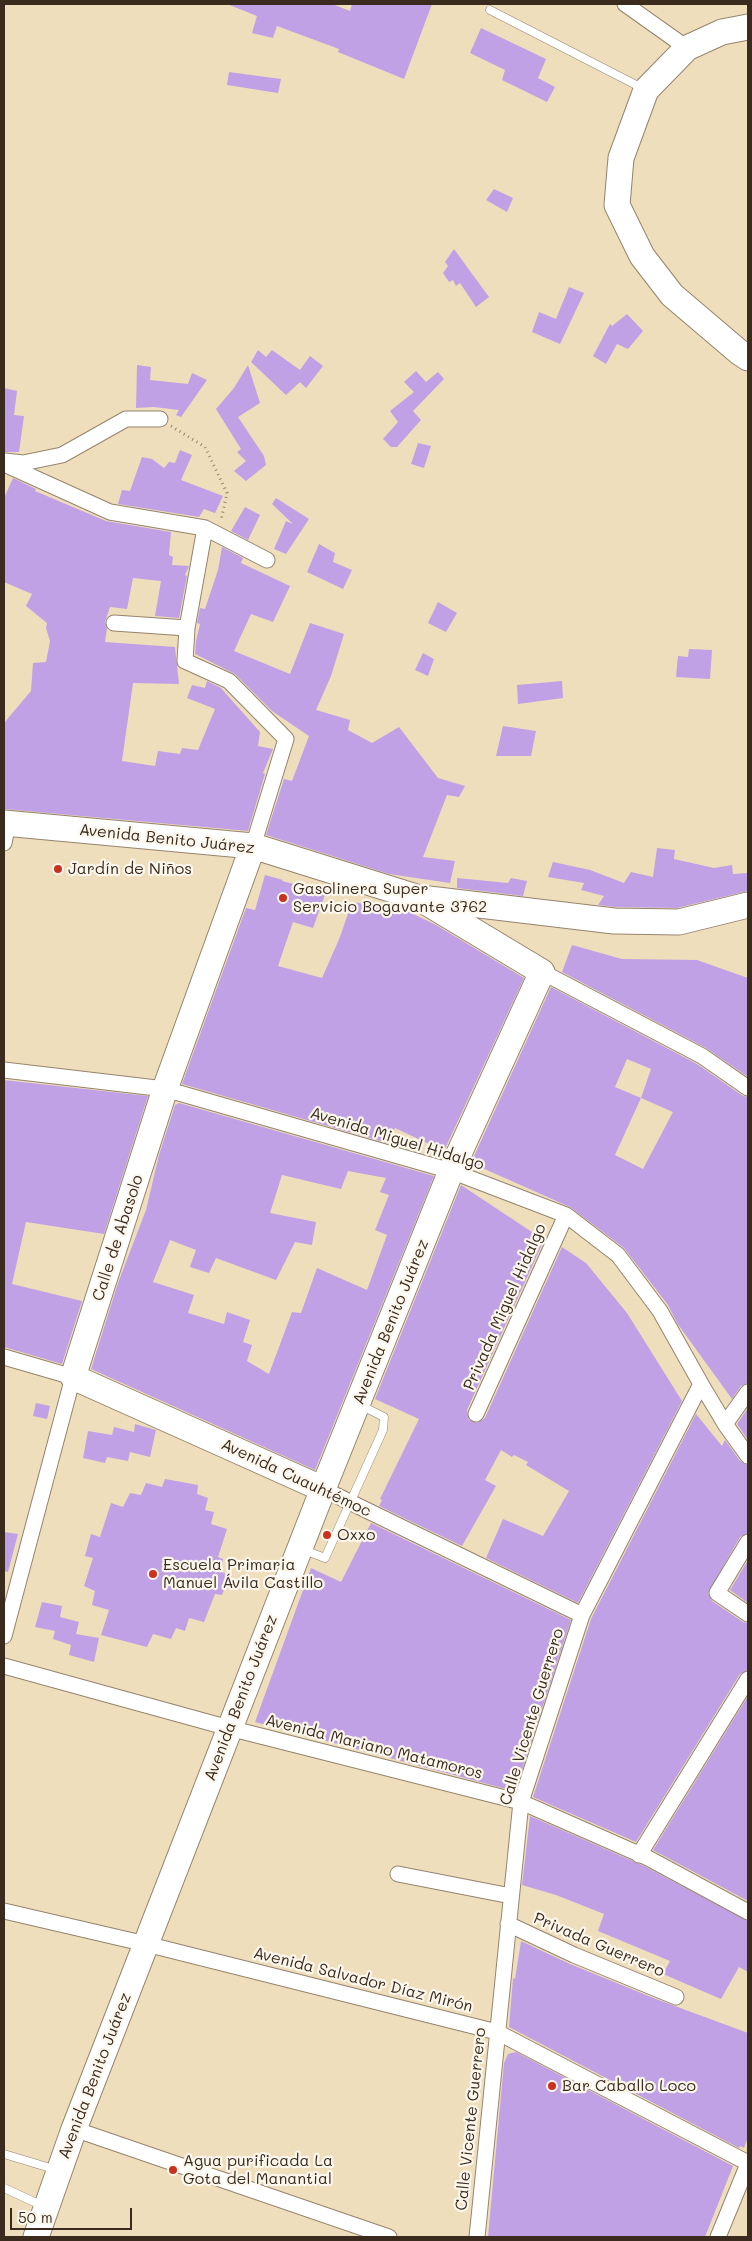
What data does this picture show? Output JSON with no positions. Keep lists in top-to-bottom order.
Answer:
{
  "streets": {
    "main road": ["Avenida Benito Juárez", "Calle de Abasolo", "Avenida Cuauhtémoc"],
    "street": [
      "Avenida Miguel Hidalgo",
      "Privada Miguel Hidalgo",
      "Calle Vicente Guerrero",
      "Avenida Mariano Matamoros",
      "Privada Guerrero",
      "Avenida Salvador Díaz Mirón"
    ]
  },
  "crossings": [
    ["Avenida Benito Juárez", "Avenida Miguel Hidalgo"],
    ["Avenida Benito Juárez", "Calle de Abasolo"],
    ["Avenida Benito Juárez", "Avenida Cuauhtémoc"],
    ["Avenida Benito Juárez", "Avenida Mariano Matamoros"],
    ["Avenida Benito Juárez", "Avenida Salvador Díaz Mirón"],
    ["Avenida Miguel Hidalgo", "Calle de Abasolo"],
    ["Avenida Miguel Hidalgo", "Privada Miguel Hidalgo"],
    ["Avenida Miguel Hidalgo", "Calle Vicente Guerrero"],
    ["Calle de Abasolo", "Avenida Cuauhtémoc"],
    ["Avenida Cuauhtémoc", "Calle Vicente Guerrero"],
    ["Calle Vicente Guerrero", "Avenida Mariano Matamoros"],
    ["Calle Vicente Guerrero", "Privada Guerrero"],
    ["Calle Vicente Guerrero", "Avenida Salvador Díaz Mirón"]
  ],
  "places": [
    "Jardín de Niños",
    "Gasolinera Super Servicio Bogavante 3762",
    "Oxxo",
    "Escuela Primaria Manuel Ávila Castillo",
    "Bar Caballo Loco",
    "Agua purificada La Gota del Manantial"
  ],
  "scale_bar": "50 m"
}
